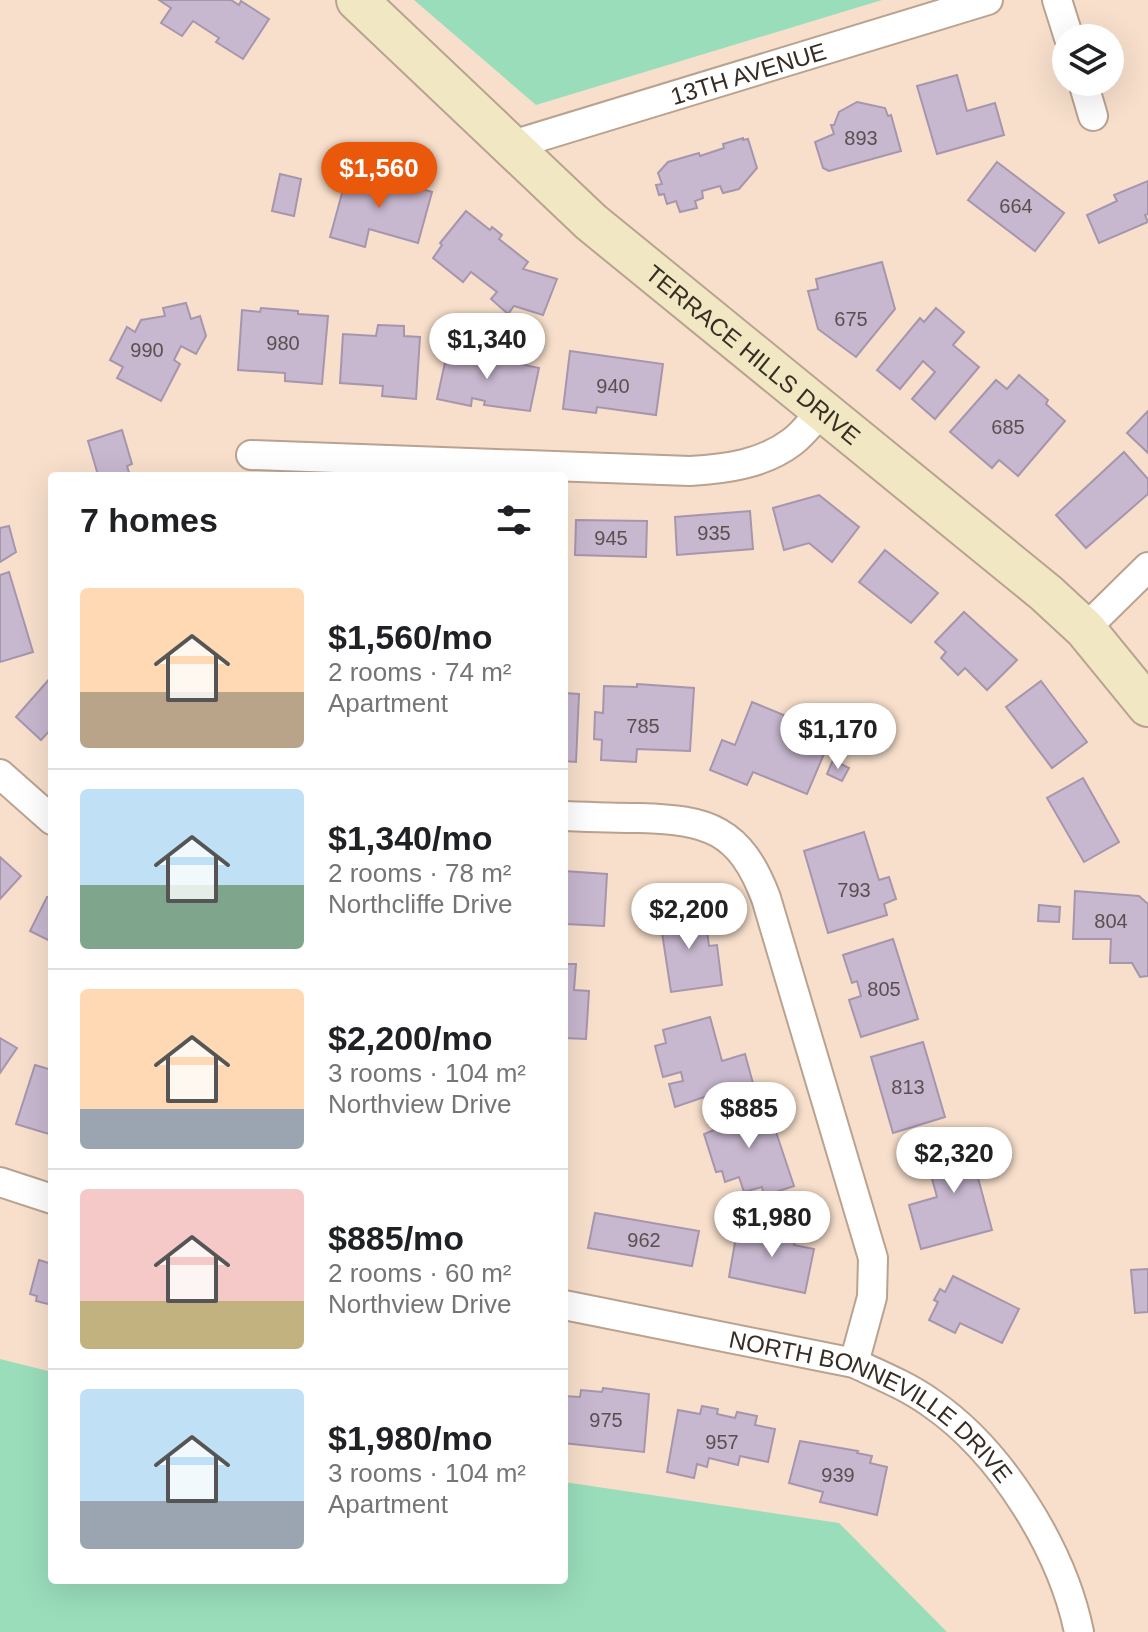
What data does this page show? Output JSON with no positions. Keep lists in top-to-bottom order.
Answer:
{
  "streets": {
    "street": ["13TH AVENUE", "TERRACE HILLS DRIVE", "NORTH BONNEVILLE DRIVE"]
  },
  "crossings": [
    ["13TH AVENUE", "TERRACE HILLS DRIVE"]
  ],
  "house_numbers": [
    "893",
    "664",
    "675",
    "980",
    "990",
    "940",
    "685",
    "935",
    "945",
    "785",
    "793",
    "804",
    "805",
    "813",
    "962",
    "975",
    "957",
    "939"
  ],
  "page": {
    "price": [
      "$1,560",
      "$1,340",
      "$1,170",
      "$2,200",
      "$885",
      "$2,320",
      "$1,980"
    ],
    "heading": "7 homes",
    "list": [
      {
        "name": "$1,560/mo",
        "note": "2 rooms · 74 m² · Apartment"
      },
      {
        "name": "$1,340/mo",
        "note": "2 rooms · 78 m² · Northcliffe Drive"
      },
      {
        "name": "$2,200/mo",
        "note": "3 rooms · 104 m² · Northview Drive"
      },
      {
        "name": "$885/mo",
        "note": "2 rooms · 60 m² · Northview Drive"
      },
      {
        "name": "$1,980/mo",
        "note": "3 rooms · 104 m² · Apartment"
      }
    ]
  }
}
